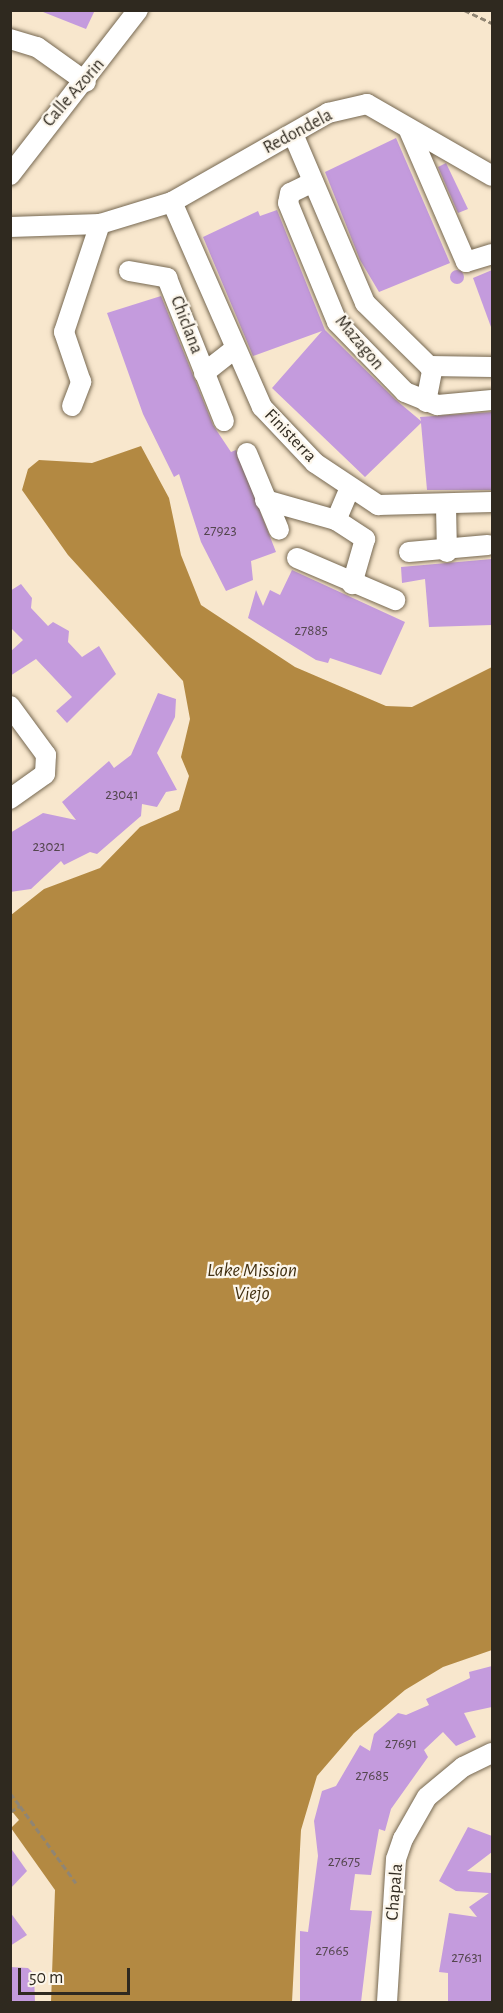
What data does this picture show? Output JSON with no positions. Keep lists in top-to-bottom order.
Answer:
{
  "streets": {
    "street": [
      "Calle Azorin",
      "Redondela",
      "Chiclana",
      "Mazagon",
      "Finisterra",
      "Chapala"
    ]
  },
  "crossings": [
    ["Redondela", "Mazagon"],
    ["Redondela", "Finisterra"],
    ["Chiclana", "Finisterra"]
  ],
  "water": ["Lake Mission Viejo"],
  "house_numbers": [
    "27923",
    "27885",
    "23041",
    "23021",
    "27691",
    "27685",
    "27675",
    "27665",
    "27631"
  ],
  "scale_bar": "50 m"
}
